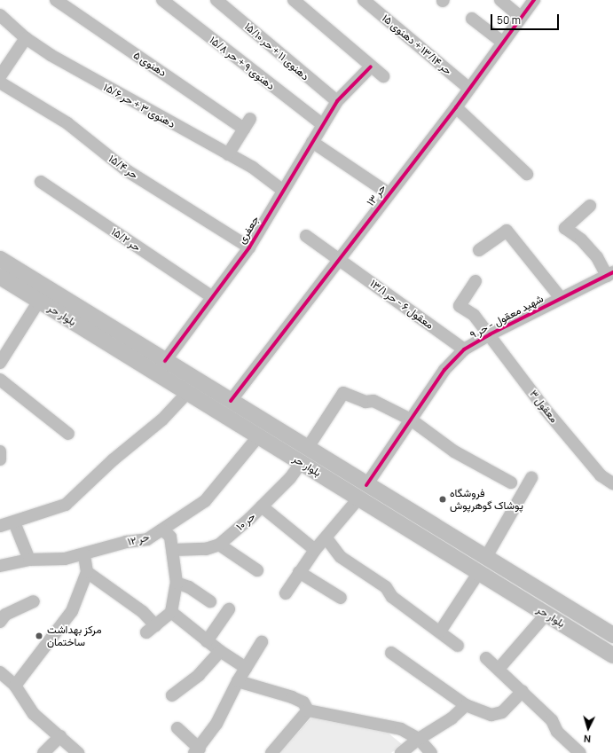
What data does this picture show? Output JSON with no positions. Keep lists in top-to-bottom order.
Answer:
{
  "streets": {
    "main road": ["بلوار حر"],
    "street": [
      "حر ۱۳/۱۴ + دهنوی ۱۵",
      "دهنوی ۱۱ + حر ۱۵/۱۰",
      "دهنوی ۹ + حر ۱۵/۸",
      "دهنوی ۵",
      "دهنوی ۳ + حر ۱۵/۶",
      "حر ۱۵/۴",
      "حر ۱۳",
      "جعفری",
      "حر ۱۵/۲",
      "معقول ۶ - حر ۱۳/۱",
      "شهید معقول - حر ۹",
      "معقول ۳",
      "حر ۱۰",
      "حر ۱۲"
    ]
  },
  "crossings": [
    ["حر ۱۳/۱۴ + دهنوی ۱۵", "حر ۱۳"],
    ["دهنوی ۱۱ + حر ۱۵/۱۰", "جعفری"],
    ["دهنوی ۹ + حر ۱۵/۸", "جعفری"],
    ["دهنوی ۵", "دهنوی ۳ + حر ۱۵/۶"],
    ["دهنوی ۳ + حر ۱۵/۶", "جعفری"],
    ["حر ۱۵/۴", "جعفری"],
    ["حر ۱۳", "معقول ۶ - حر ۱۳/۱"],
    ["حر ۱۳", "بلوار حر"],
    ["جعفری", "حر ۱۵/۲"],
    ["جعفری", "بلوار حر"],
    ["معقول ۶ - حر ۱۳/۱", "شهید معقول - حر ۹"],
    ["بلوار حر", "شهید معقول - حر ۹"],
    ["بلوار حر", "حر ۱۰"],
    ["بلوار حر", "حر ۱۲"],
    ["شهید معقول - حر ۹", "معقول ۳"],
    ["شهید معقول - حر ۹", "حر ۱۰"]
  ],
  "places": ["فروشگاه پوشاک گوهرپوش", "مرکز بهداشت ساختمان"],
  "scale_bar": "50 m",
  "north": "bottom"
}
